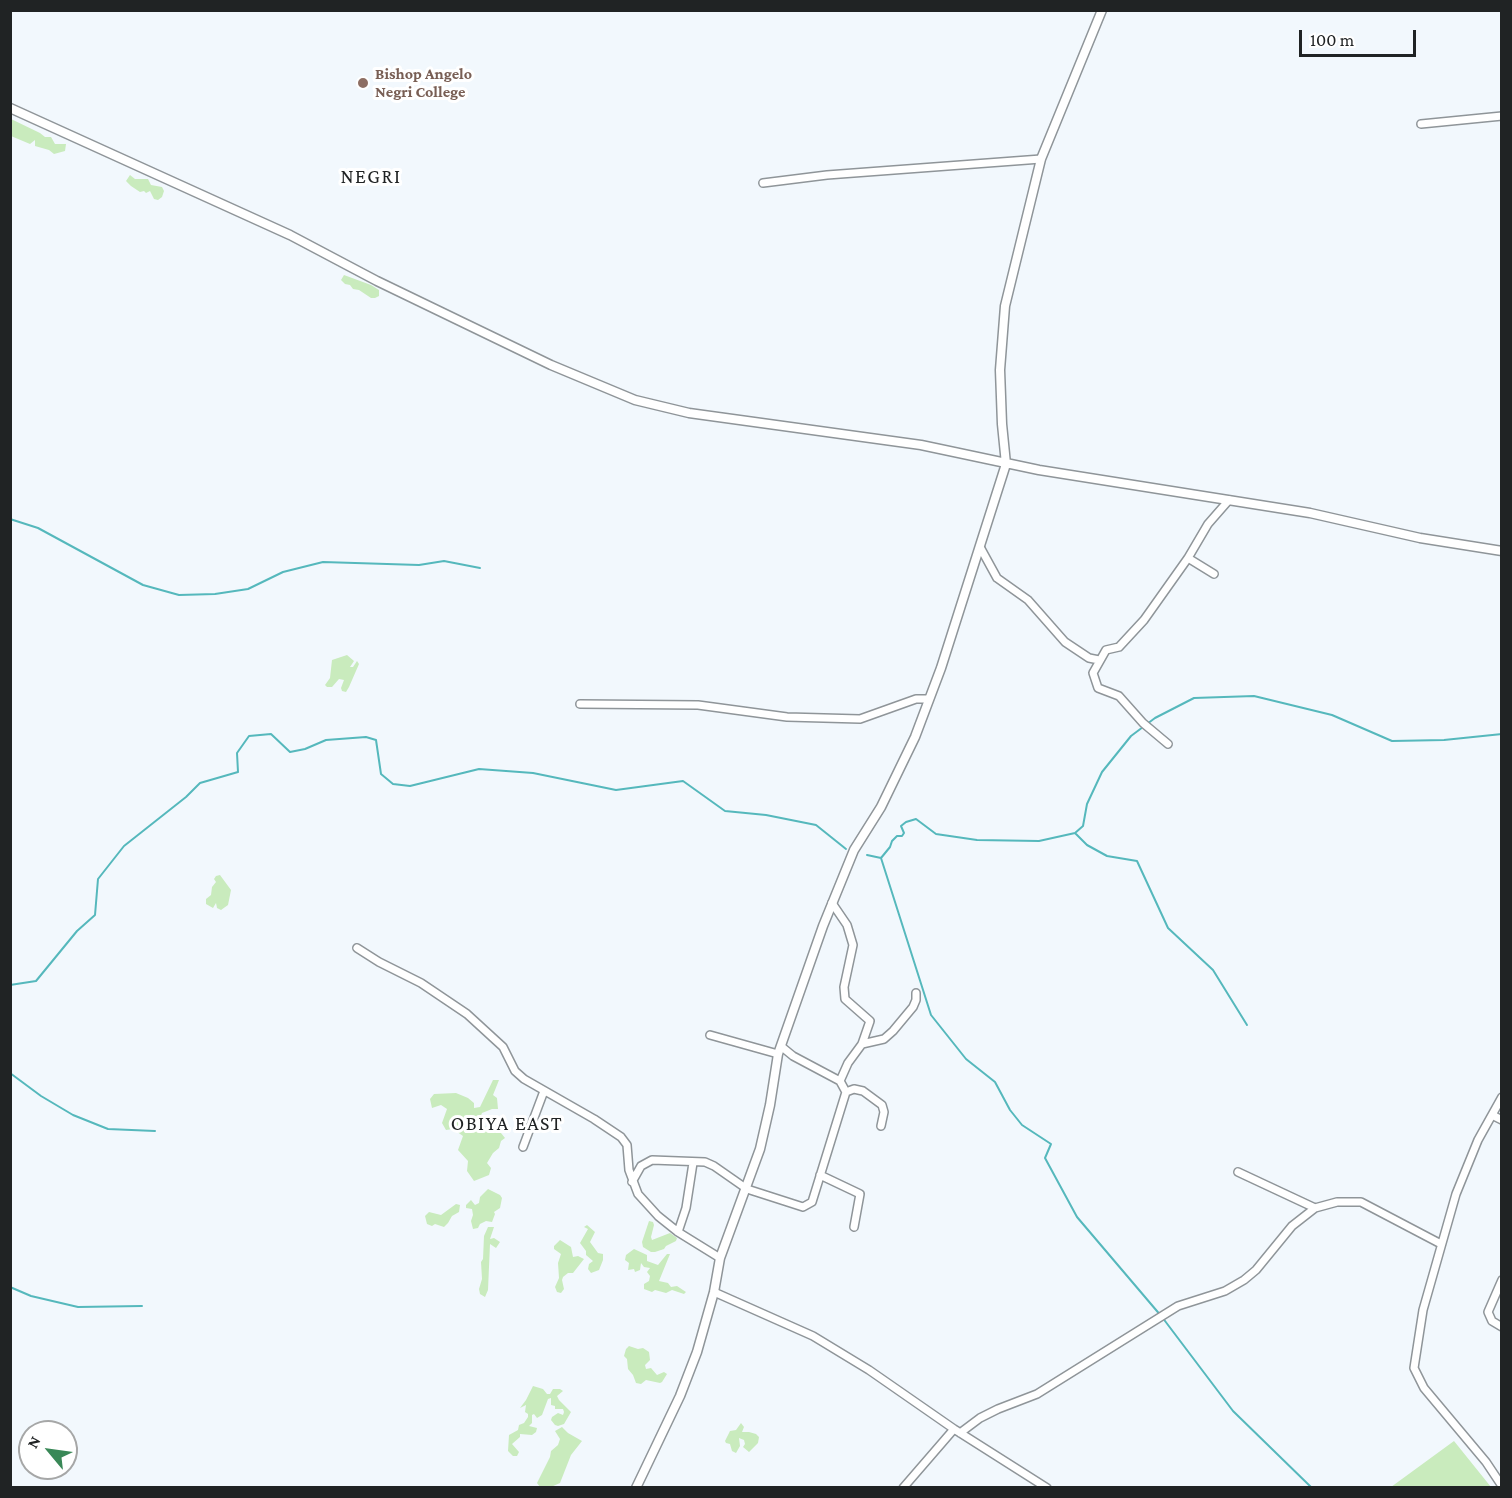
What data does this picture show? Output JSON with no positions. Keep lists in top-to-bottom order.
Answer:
{
  "districts": ["NEGRI", "OBIYA EAST"],
  "places": ["Bishop Angelo Negri College"],
  "scale_bar": "100 m",
  "north": "top left"
}
